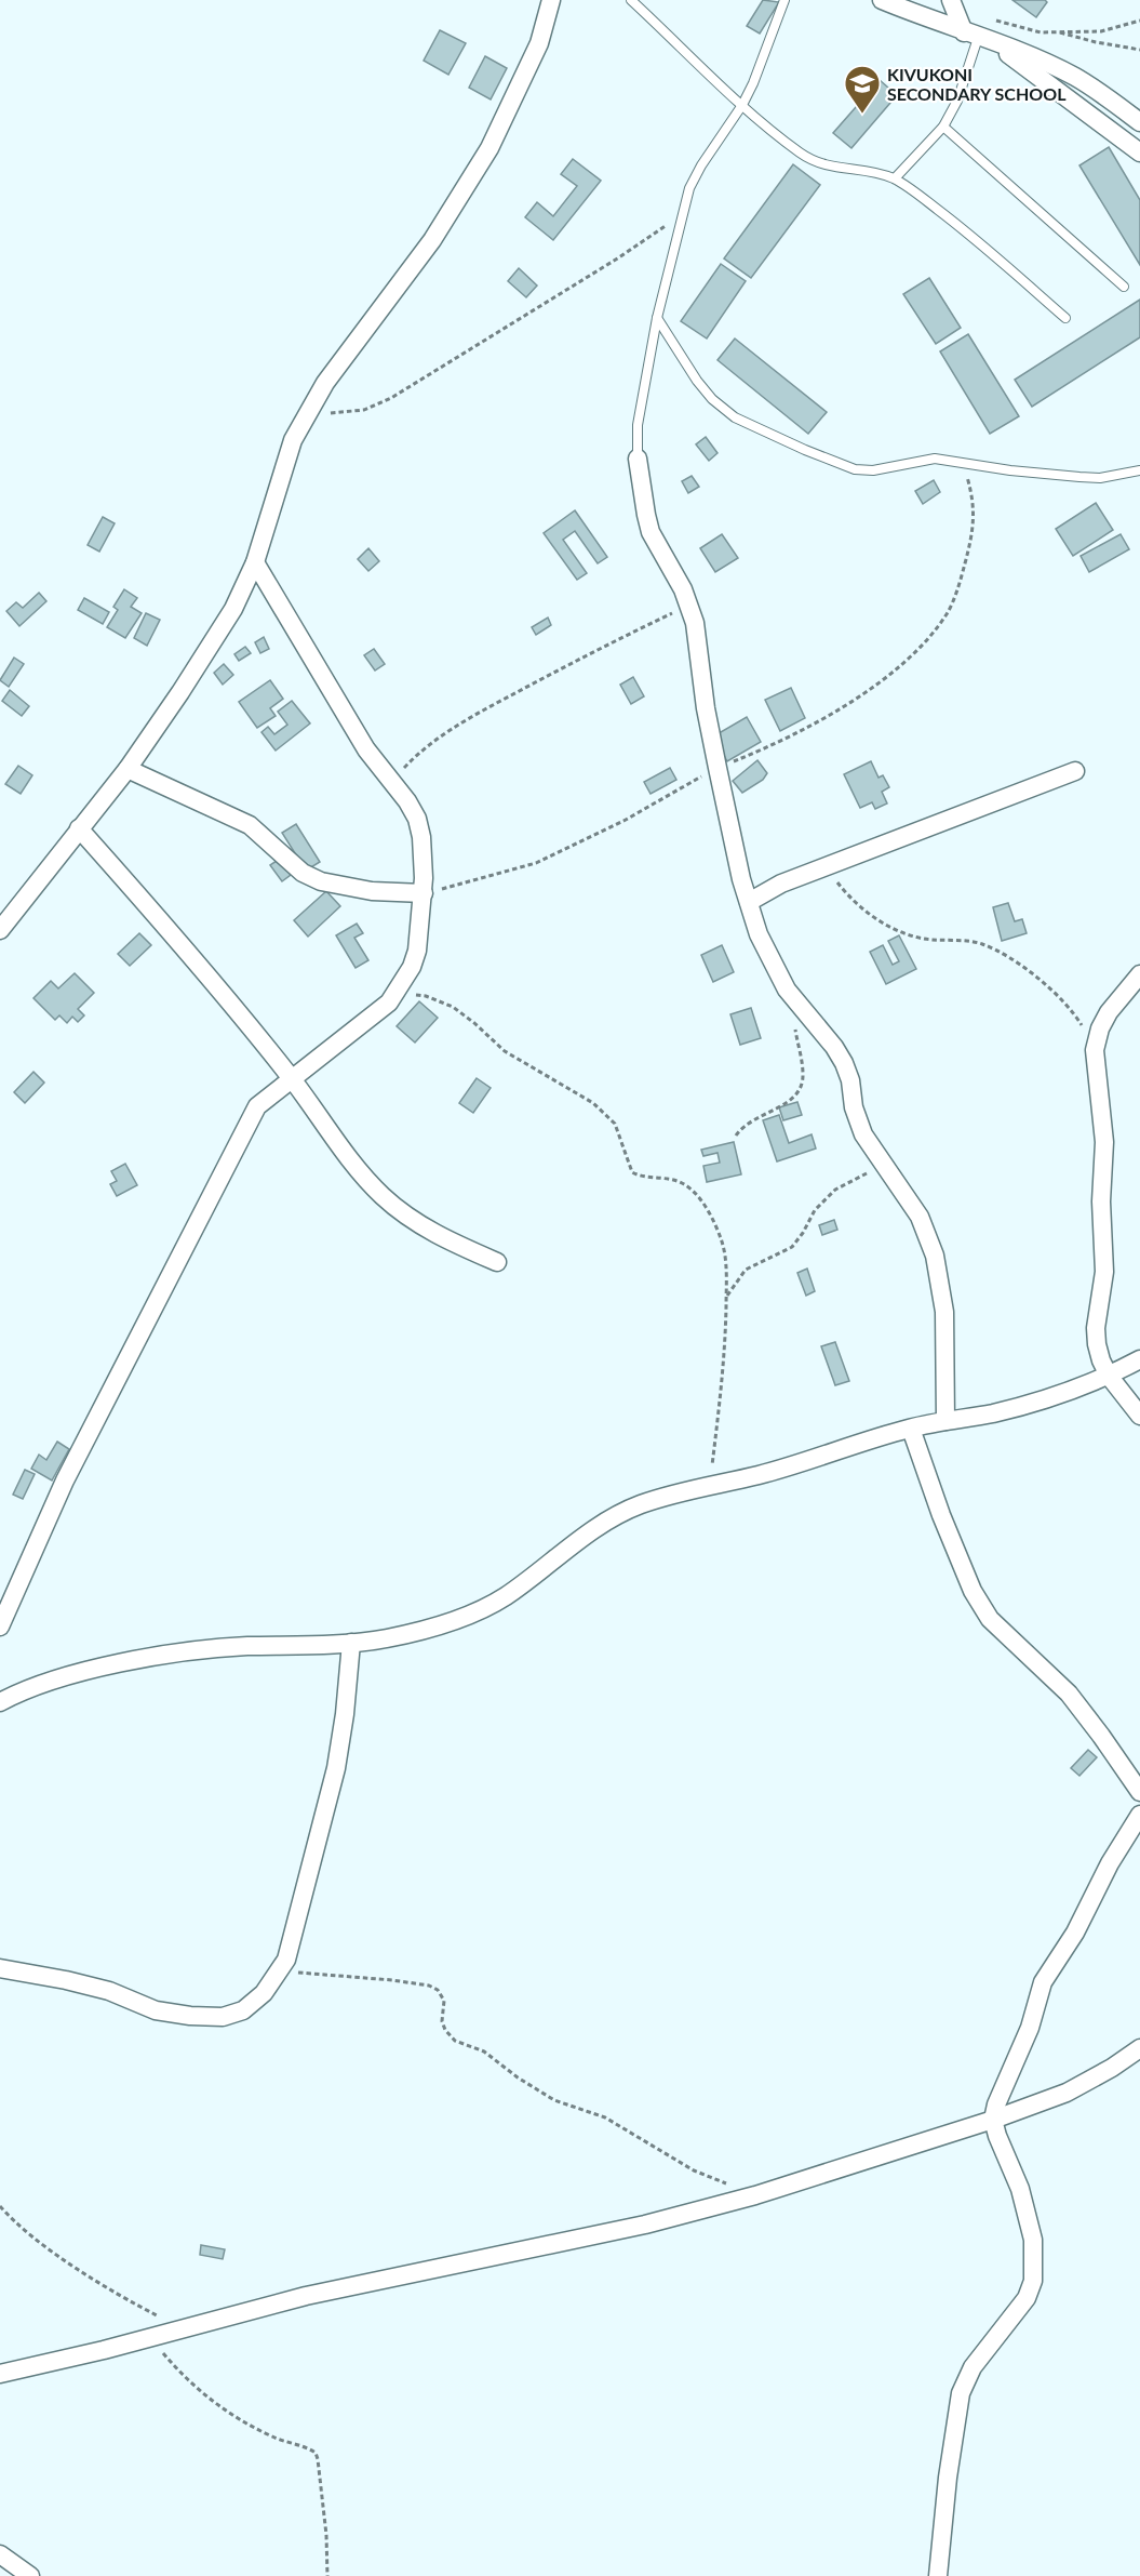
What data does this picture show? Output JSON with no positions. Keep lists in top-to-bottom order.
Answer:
{
  "places": {
    "school or university": ["KIVUKONI SECONDARY SCHOOL"]
  }
}
